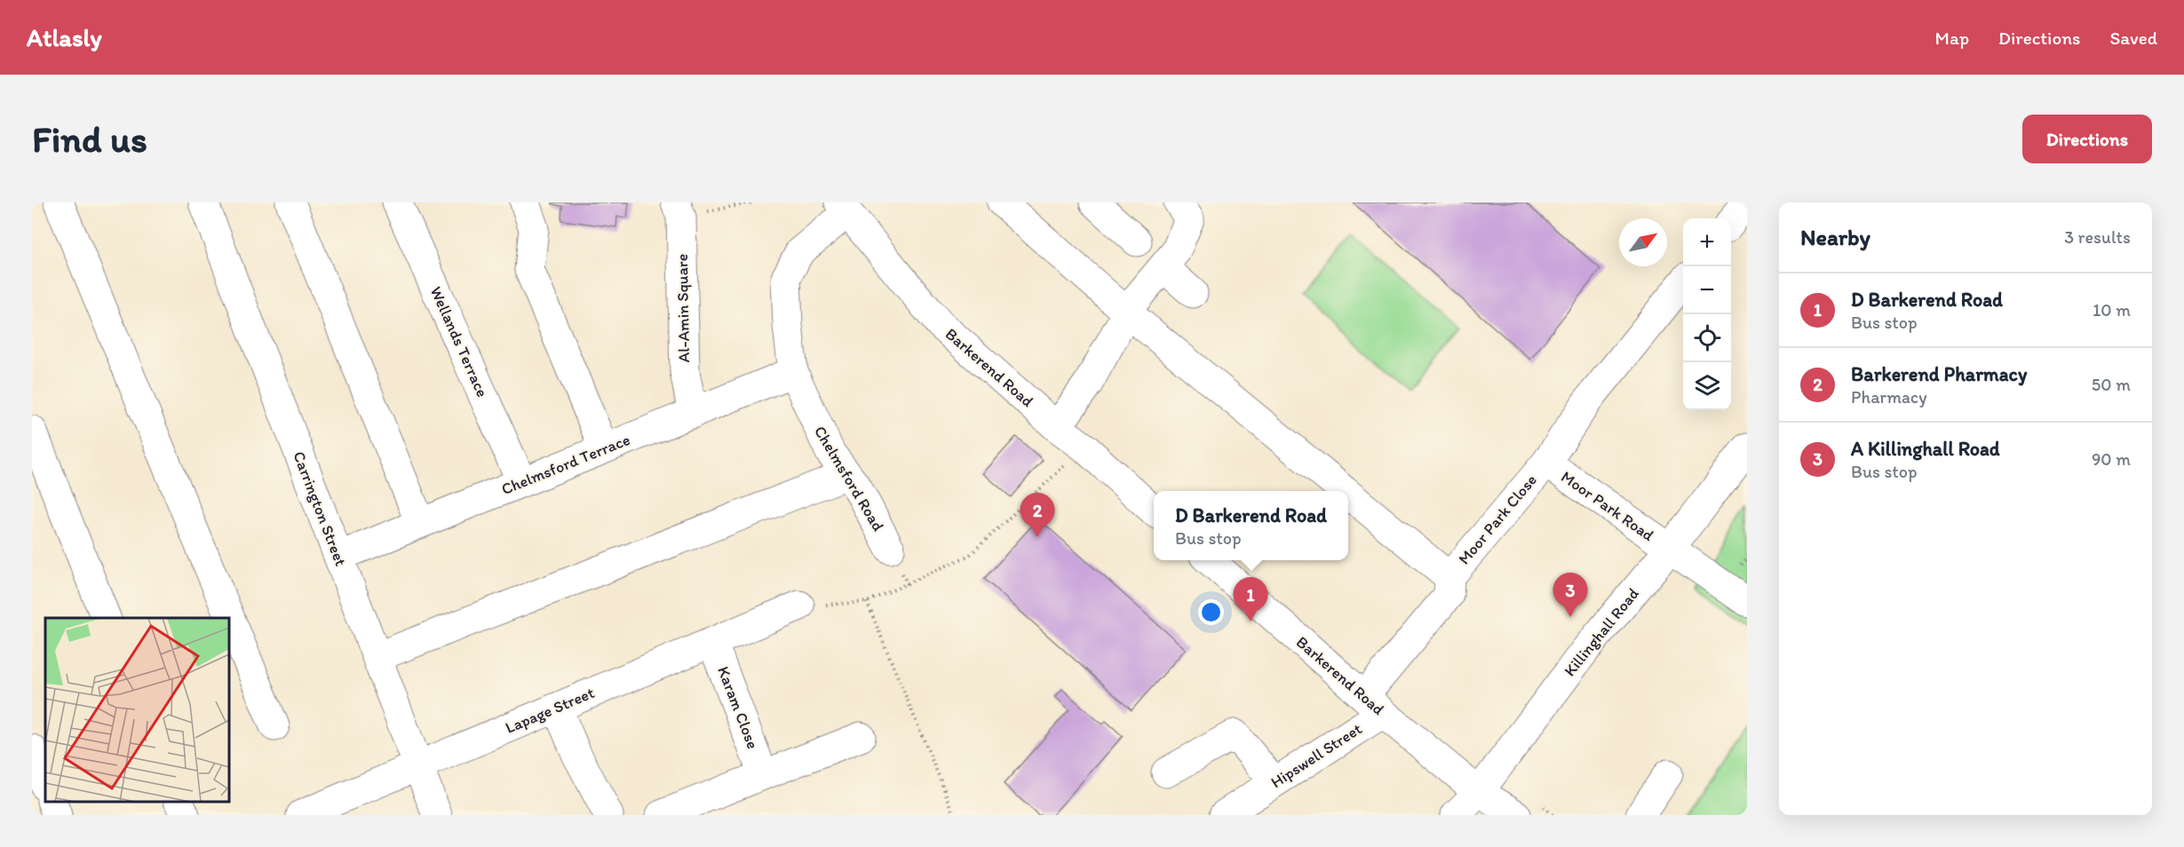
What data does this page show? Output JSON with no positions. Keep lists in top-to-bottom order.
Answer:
{
  "streets": {
    "main road": [
      "Al-Amin Square",
      "Wellands Terrace",
      "Barkerend Road",
      "Chelmsford Terrace",
      "Chelmsford Road",
      "Moor Park Road",
      "Carrington Street",
      "Moor Park Close",
      "Killinghall Road",
      "Karam Close",
      "Lapage Street",
      "Hipswell Street"
    ]
  },
  "crossings": [
    ["Al-Amin Square", "Chelmsford Terrace"],
    ["Wellands Terrace", "Chelmsford Terrace"],
    ["Barkerend Road", "Chelmsford Road"],
    ["Barkerend Road", "Killinghall Road"],
    ["Barkerend Road", "Hipswell Street"],
    ["Chelmsford Terrace", "Chelmsford Road"],
    ["Chelmsford Terrace", "Carrington Street"],
    ["Moor Park Road", "Moor Park Close"],
    ["Moor Park Road", "Killinghall Road"],
    ["Carrington Street", "Lapage Street"],
    ["Moor Park Close", "Hipswell Street"],
    ["Karam Close", "Lapage Street"]
  ],
  "north": "top right",
  "page": {
    "header": "Atlasly",
    "nav": ["Map", "Directions", "Saved"],
    "buttons": "Directions",
    "title": "Find us",
    "heading": ["Nearby", "3 results"],
    "map_buttons": ["+", "−"],
    "list": [
      {
        "mark": "1",
        "name": "D Barkerend Road",
        "note": "Bus stop",
        "value": "10 m"
      },
      {
        "mark": "2",
        "name": "Barkerend Pharmacy",
        "note": "Pharmacy",
        "value": "50 m"
      },
      {
        "mark": "3",
        "name": "A Killinghall Road",
        "note": "Bus stop",
        "value": "90 m"
      }
    ],
    "popup": ["D Barkerend Road", "Bus stop"],
    "pins": ["2", "3", "1"]
  }
}
